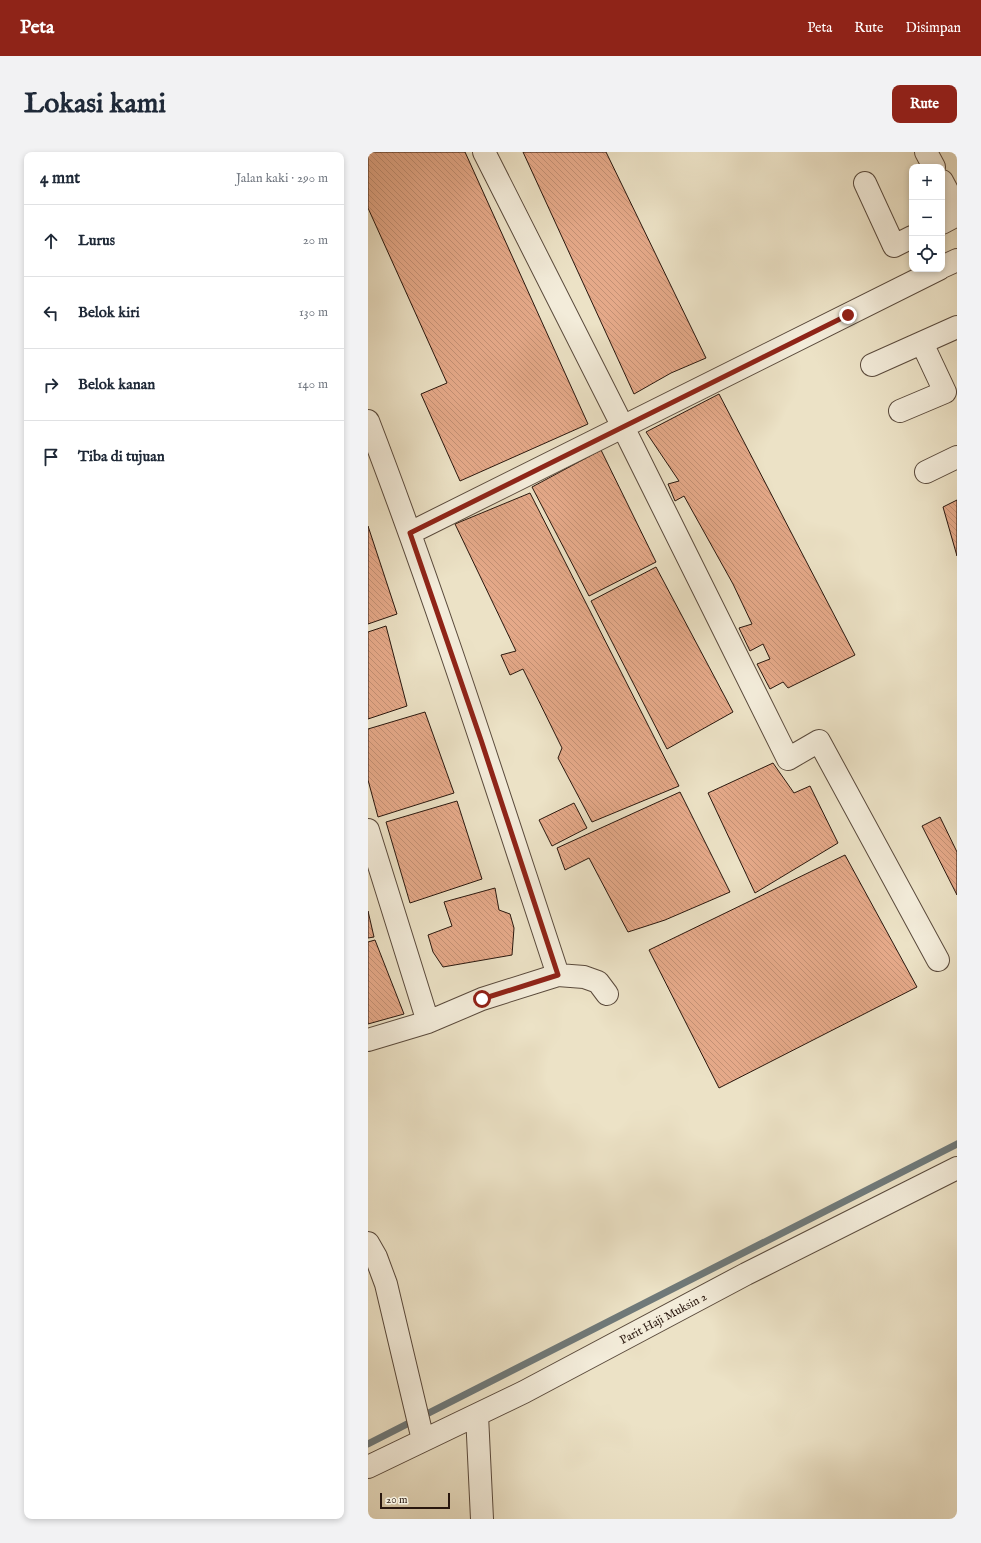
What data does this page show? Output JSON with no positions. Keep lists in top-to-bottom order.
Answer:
{
  "streets": {
    "street": ["Parit Haji Muksin 2"]
  },
  "scale_bar": "20 m",
  "page": {
    "header": "Peta",
    "nav": ["Peta", "Rute", "Disimpan"],
    "buttons": "Rute",
    "title": "Lokasi kami",
    "heading": ["4 mnt", "Jalan kaki · 290 m"],
    "map_buttons": ["+", "−"],
    "list": [
      ["Lurus", "20 m"],
      ["Belok kiri", "130 m"],
      ["Belok kanan", "140 m"],
      "Tiba di tujuan"
    ],
    "scale": "20 m"
  }
}
